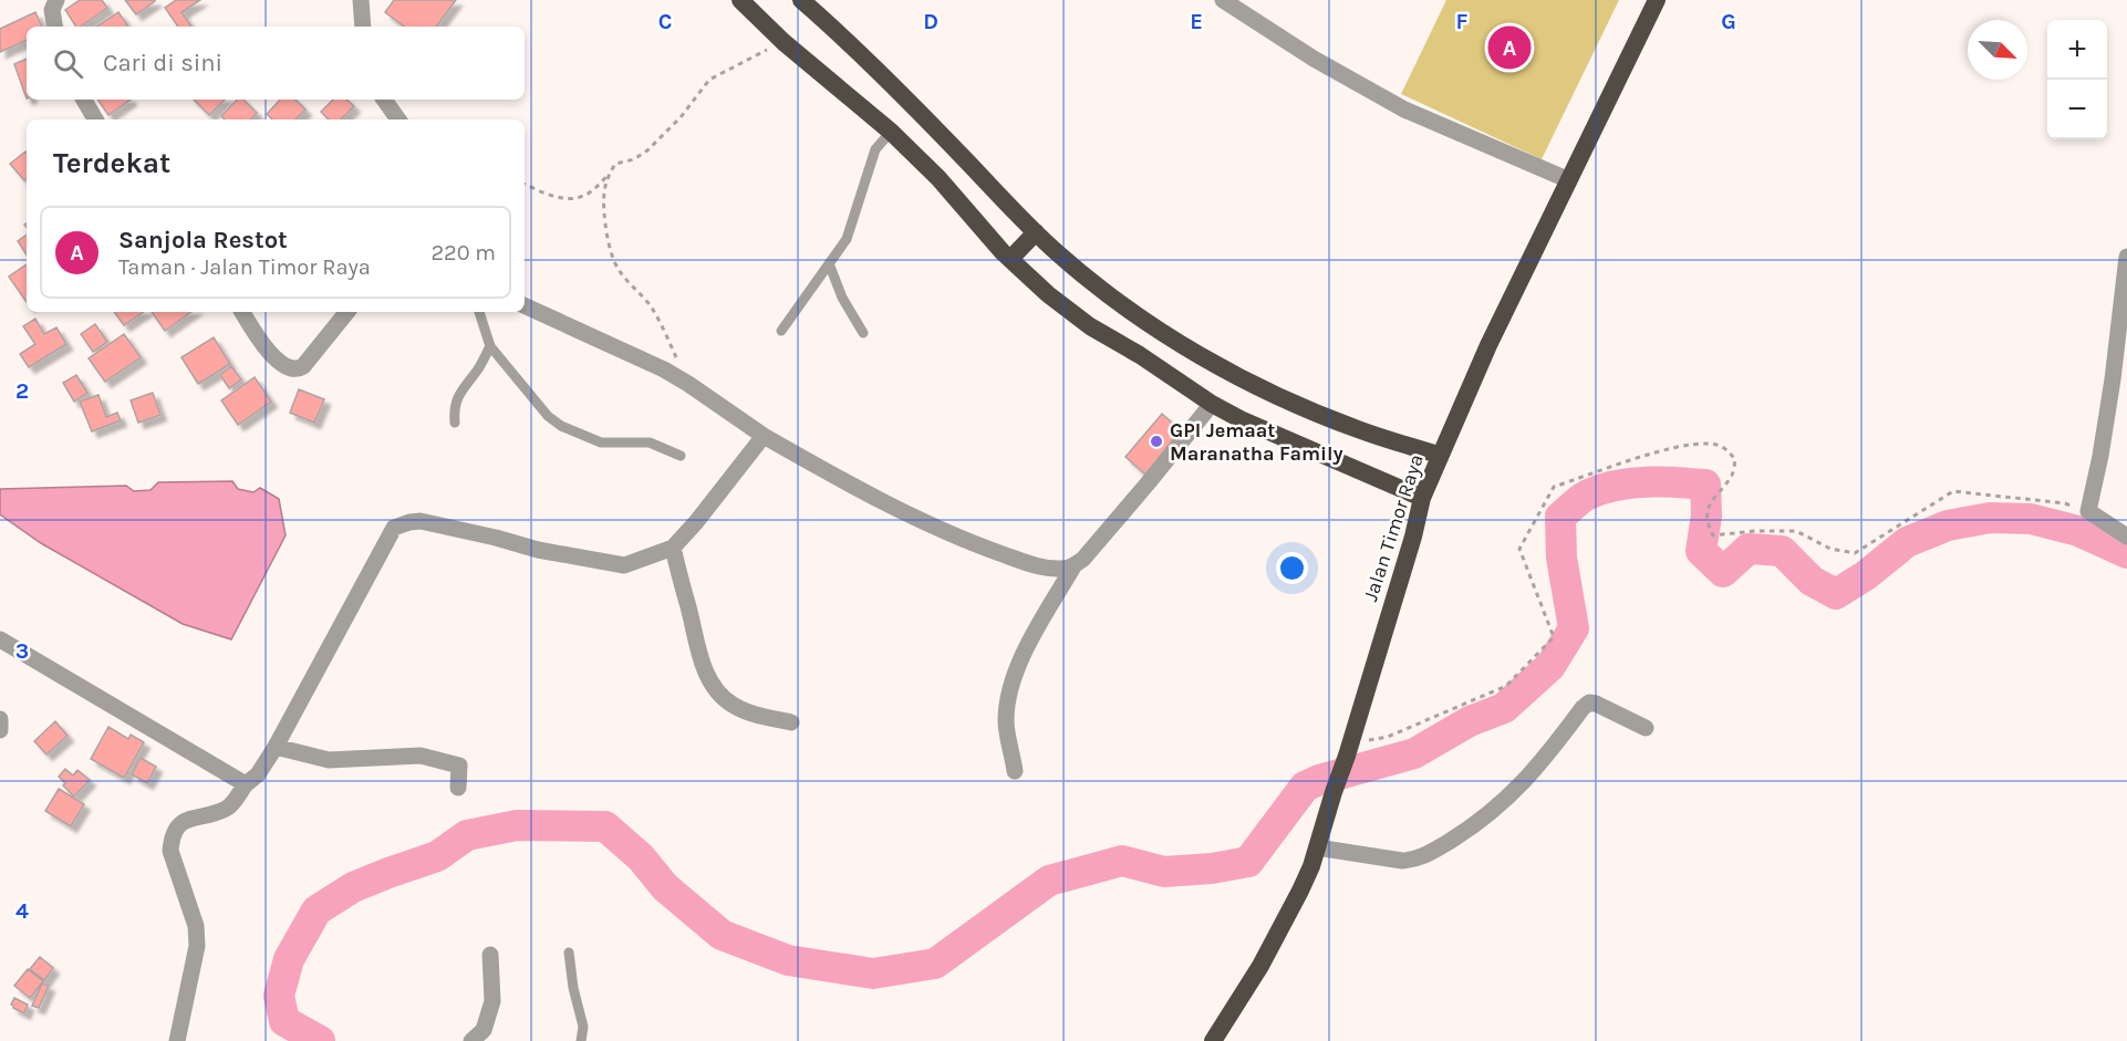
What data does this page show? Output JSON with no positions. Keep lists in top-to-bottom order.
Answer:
{
  "streets": {
    "highway": ["Jalan Timor Raya"]
  },
  "places": ["GPI Jemaat Maranatha Family"],
  "north": "bottom right",
  "page": {
    "map_buttons": ["+", "−"],
    "pins": "A",
    "search": "Cari di sini",
    "heading": "Terdekat",
    "list": [
      {
        "mark": "A",
        "name": "Sanjola Restot",
        "note": "Taman · Jalan Timor Raya",
        "value": "220 m"
      }
    ]
  },
  "grid": {
    "columns": [
      "C",
      "D",
      "E",
      "F",
      "G"
    ],
    "rows": ["2", "3", "4"]
  }
}
